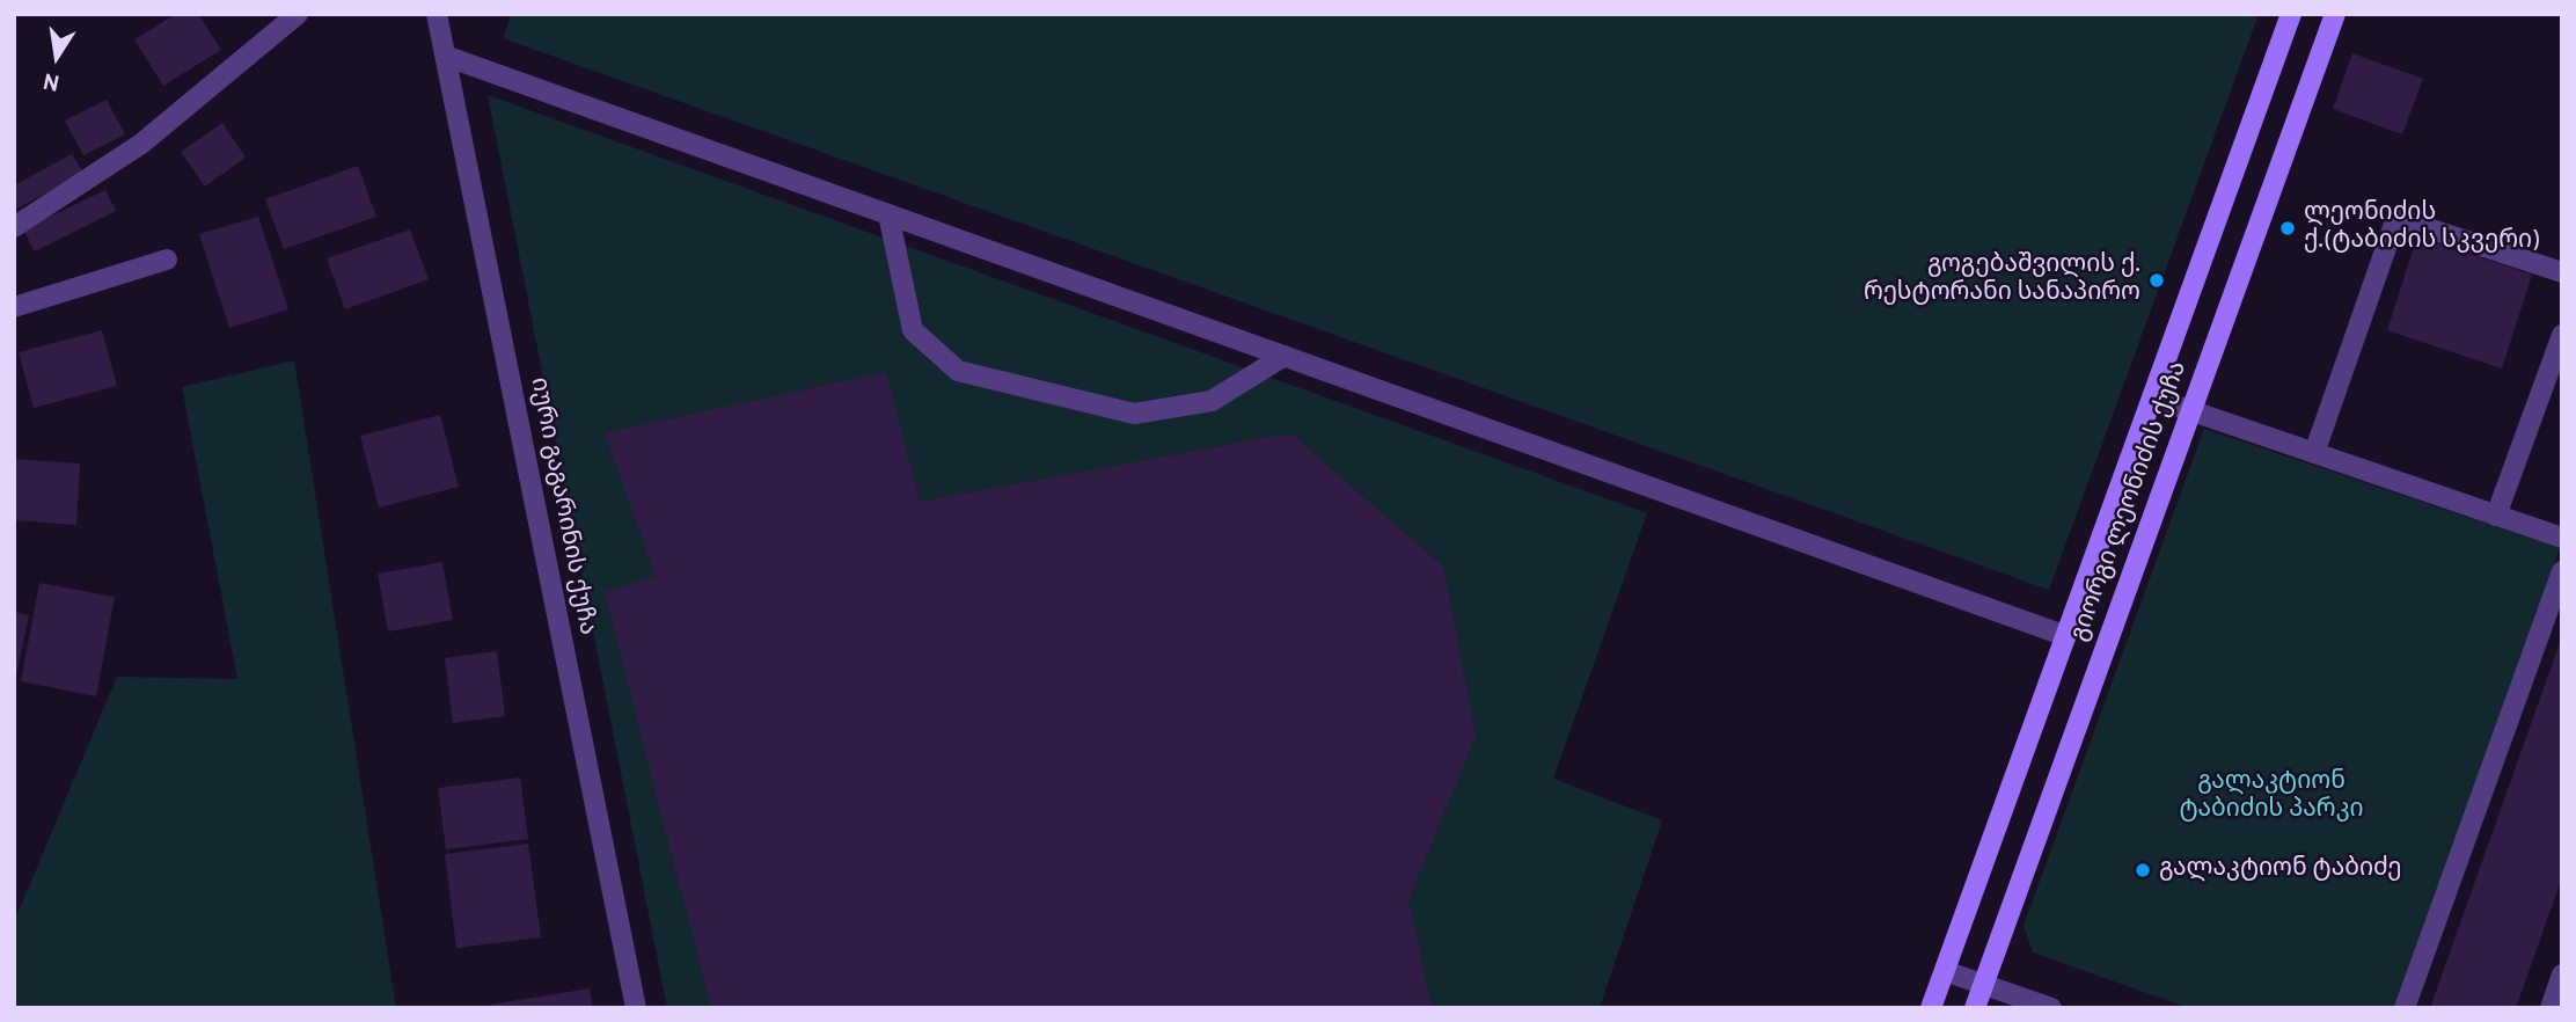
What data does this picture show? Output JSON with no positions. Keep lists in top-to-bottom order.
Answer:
{
  "streets": {
    "main road": ["გიორგი ლეონიძის ქუჩა"],
    "street": ["იური გაგარინის ქუჩა"]
  },
  "parks": ["გალაკტიონ ტაბიძის პარკი"],
  "places": ["ლეონიძის ქ.(ტაბიძის სკვერი)", "გოგებაშვილის ქ. რესტორანი სანაპირო", "გალაკტიონ ტაბიძე"],
  "north": "bottom"
}
